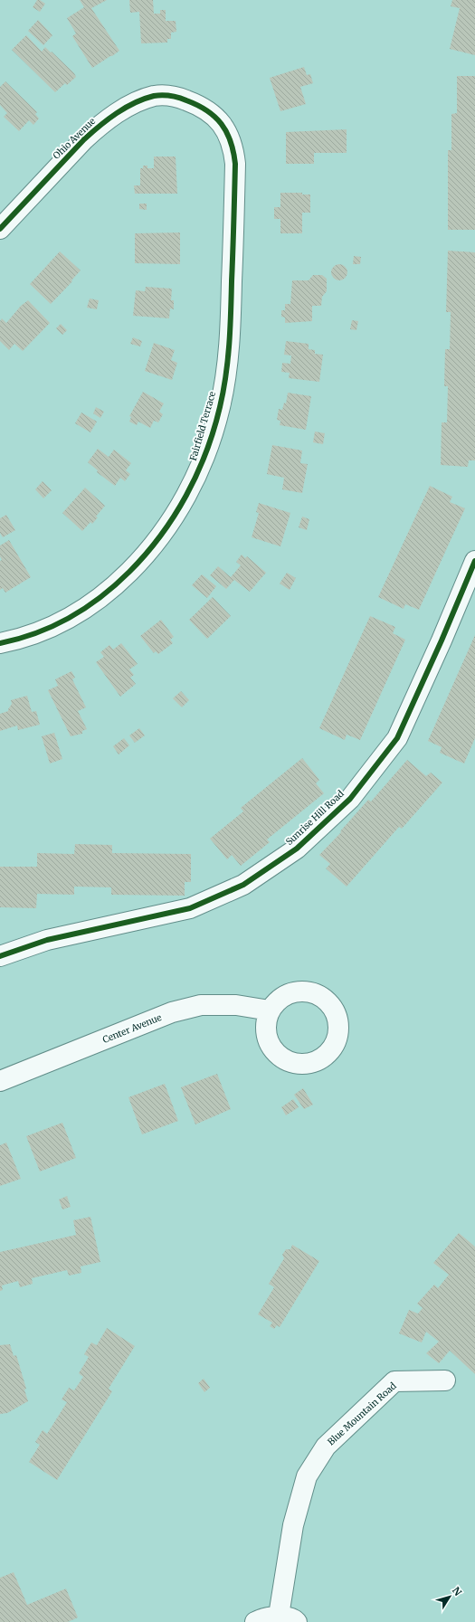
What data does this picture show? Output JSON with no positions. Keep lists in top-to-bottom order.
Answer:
{
  "streets": {
    "street": [
      "Ohio Avenue",
      "Fairfield Terrace",
      "Sunrise Hill Road",
      "Center Avenue",
      "Blue Mountain Road"
    ]
  },
  "crossings": [
    ["Ohio Avenue", "Fairfield Terrace"]
  ],
  "north": "top right"
}
